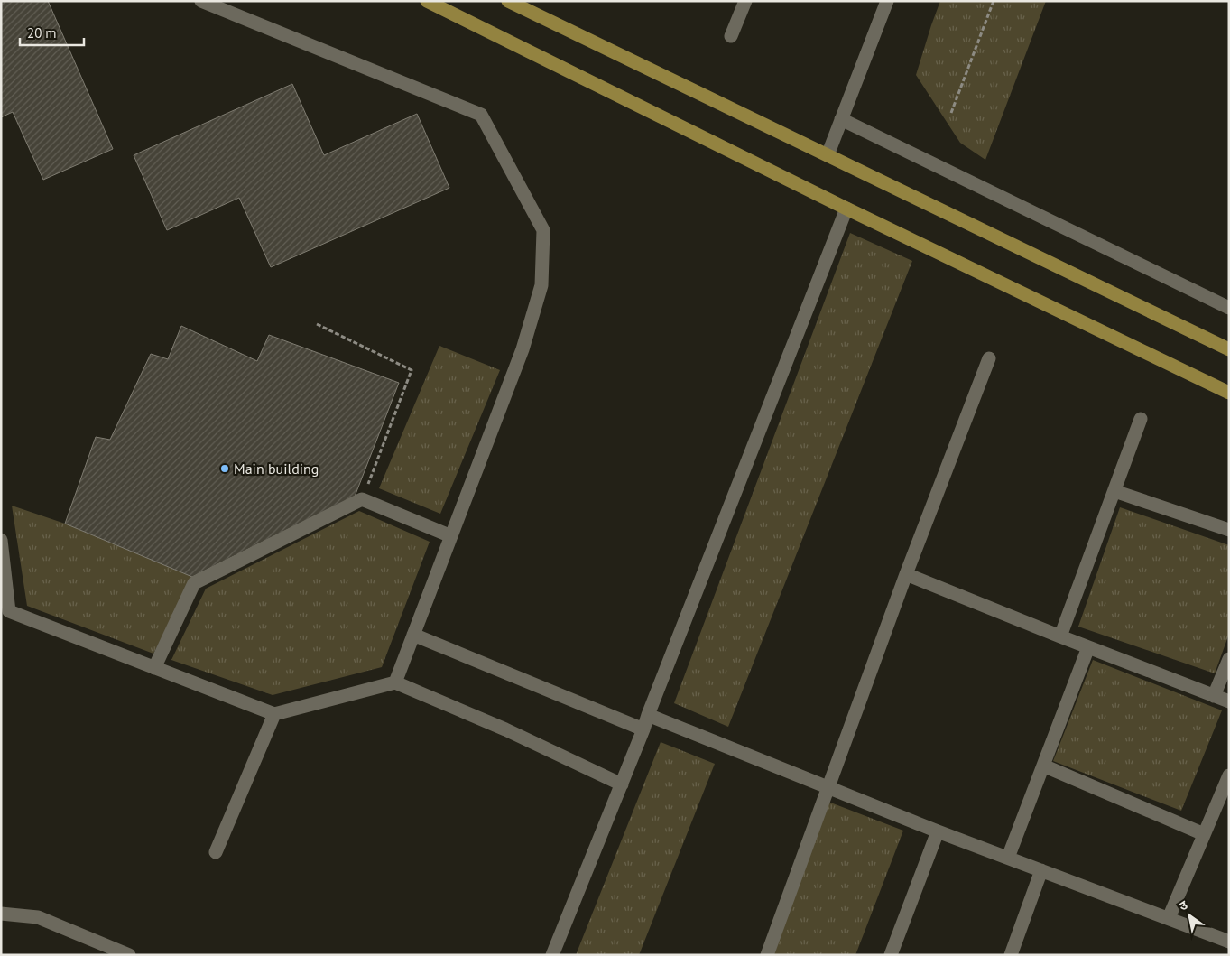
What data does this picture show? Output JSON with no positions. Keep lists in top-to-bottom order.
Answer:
{
  "places": ["Main building"],
  "scale_bar": "20 m",
  "north": "top left"
}
